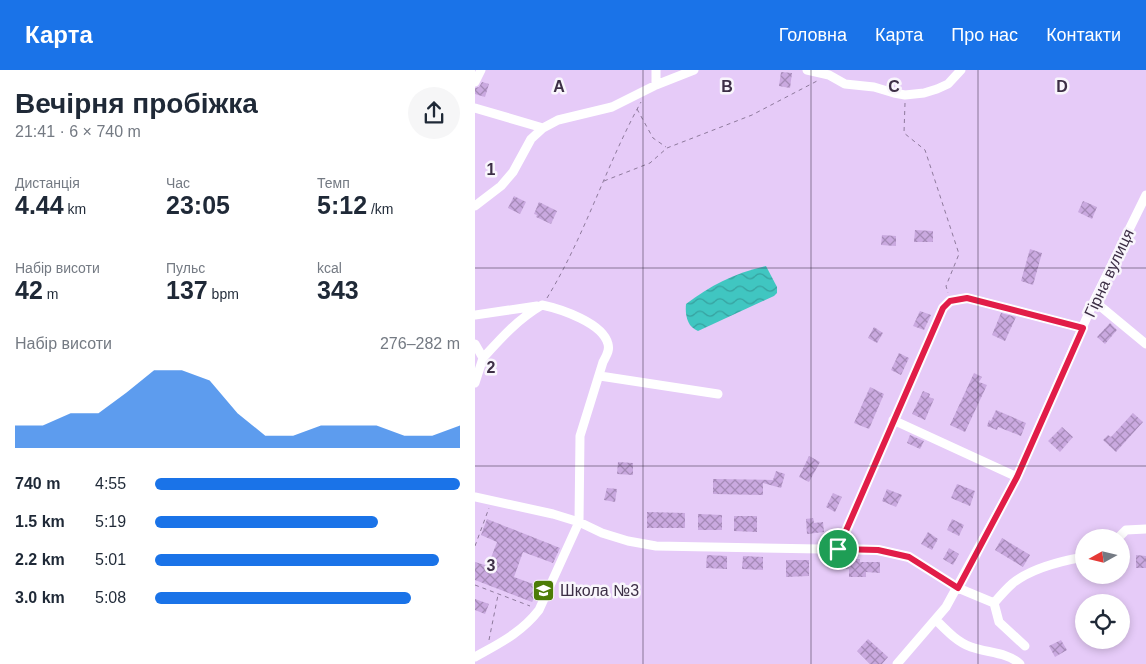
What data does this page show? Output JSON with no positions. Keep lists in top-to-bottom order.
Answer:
{
  "streets": {
    "street": ["Гірна вулиця"]
  },
  "places": {
    "school or university": ["Школа №3"]
  },
  "north": "left",
  "page": {
    "header": "Карта",
    "nav": [
      "Головна",
      "Карта",
      "Про нас",
      "Контакти"
    ],
    "heading": ["Вечірня пробіжка", "21:41 · 6 × 740 m"],
    "stats": [
      ["Дистанція", "4.44 km"],
      ["Час", "23:05"],
      ["Темп", "5:12 /km"],
      ["Набір висоти", "42 m"],
      ["Пульс", "137 bpm"],
      ["kcal", "343"]
    ],
    "chart": ["Набір висоти", "276–282 m"],
    "list": [
      {
        "name": "740 m",
        "note": "4:55"
      },
      {
        "name": "1.5 km",
        "note": "5:19"
      },
      {
        "name": "2.2 km",
        "note": "5:01"
      },
      {
        "name": "3.0 km",
        "note": "5:08"
      }
    ]
  },
  "grid": {
    "columns": [
      "A",
      "B",
      "C",
      "D"
    ],
    "rows": ["1", "2", "3"]
  }
}
